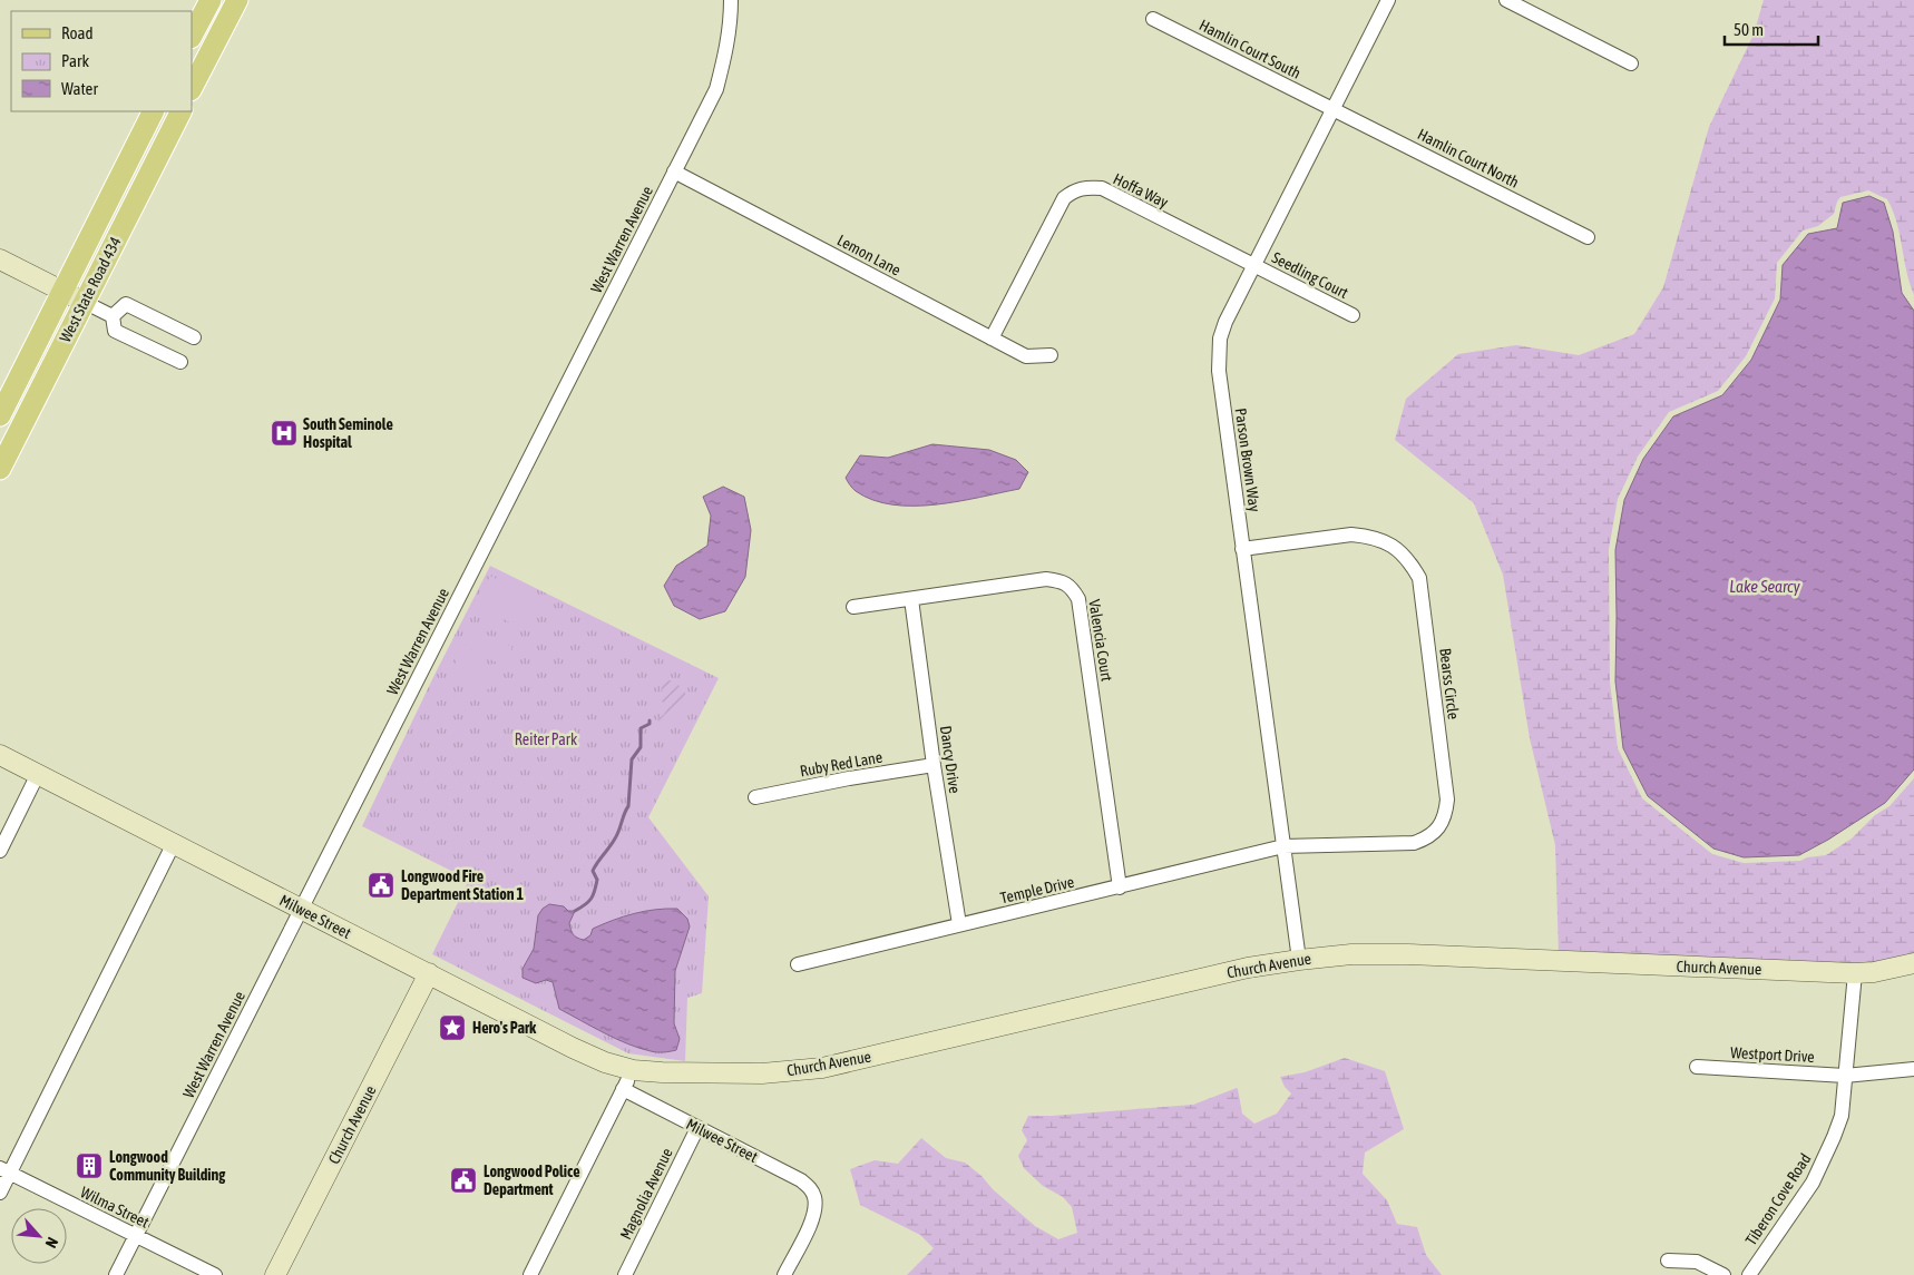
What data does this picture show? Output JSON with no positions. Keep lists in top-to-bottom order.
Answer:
{
  "streets": {
    "main road": ["West State Road 434"],
    "street": [
      "Hamlin Court South",
      "Hamlin Court North",
      "Hoffa Way",
      "West Warren Avenue",
      "Lemon Lane",
      "Seedling Court",
      "Parson Brown Way",
      "Valencia Court",
      "Bearss Circle",
      "Dancy Drive",
      "Ruby Red Lane",
      "Temple Drive",
      "Milwee Street",
      "Church Avenue",
      "Westport Drive",
      "Magnolia Avenue",
      "Tiberon Cove Road",
      "Wilma Street"
    ]
  },
  "crossings": [
    ["Hamlin Court South", "Hamlin Court North"],
    ["Hamlin Court South", "Parson Brown Way"],
    ["Hamlin Court North", "Parson Brown Way"],
    ["Hoffa Way", "Lemon Lane"],
    ["Hoffa Way", "Seedling Court"],
    ["Hoffa Way", "Parson Brown Way"],
    ["West Warren Avenue", "Lemon Lane"],
    ["West Warren Avenue", "Milwee Street"],
    ["West Warren Avenue", "Wilma Street"],
    ["Seedling Court", "Parson Brown Way"],
    ["Parson Brown Way", "Bearss Circle"],
    ["Parson Brown Way", "Temple Drive"],
    ["Parson Brown Way", "Church Avenue"],
    ["Valencia Court", "Dancy Drive"],
    ["Valencia Court", "Temple Drive"],
    ["Bearss Circle", "Temple Drive"],
    ["Dancy Drive", "Ruby Red Lane"],
    ["Dancy Drive", "Temple Drive"],
    ["Milwee Street", "Church Avenue"],
    ["Milwee Street", "Magnolia Avenue"],
    ["Church Avenue", "Tiberon Cove Road"],
    ["Westport Drive", "Tiberon Cove Road"]
  ],
  "water": ["Lake Searcy"],
  "parks": ["Reiter Park"],
  "places": {
    "hospital": ["South Seminole Hospital"],
    "public building": ["Longwood Fire Department Station 1", "Longwood Police Department"],
    "place": ["Hero's Park"],
    "building": ["Longwood Community Building"]
  },
  "legend": ["Road", "Park", "Water"],
  "scale_bar": "50 m",
  "north": "bottom right"
}
